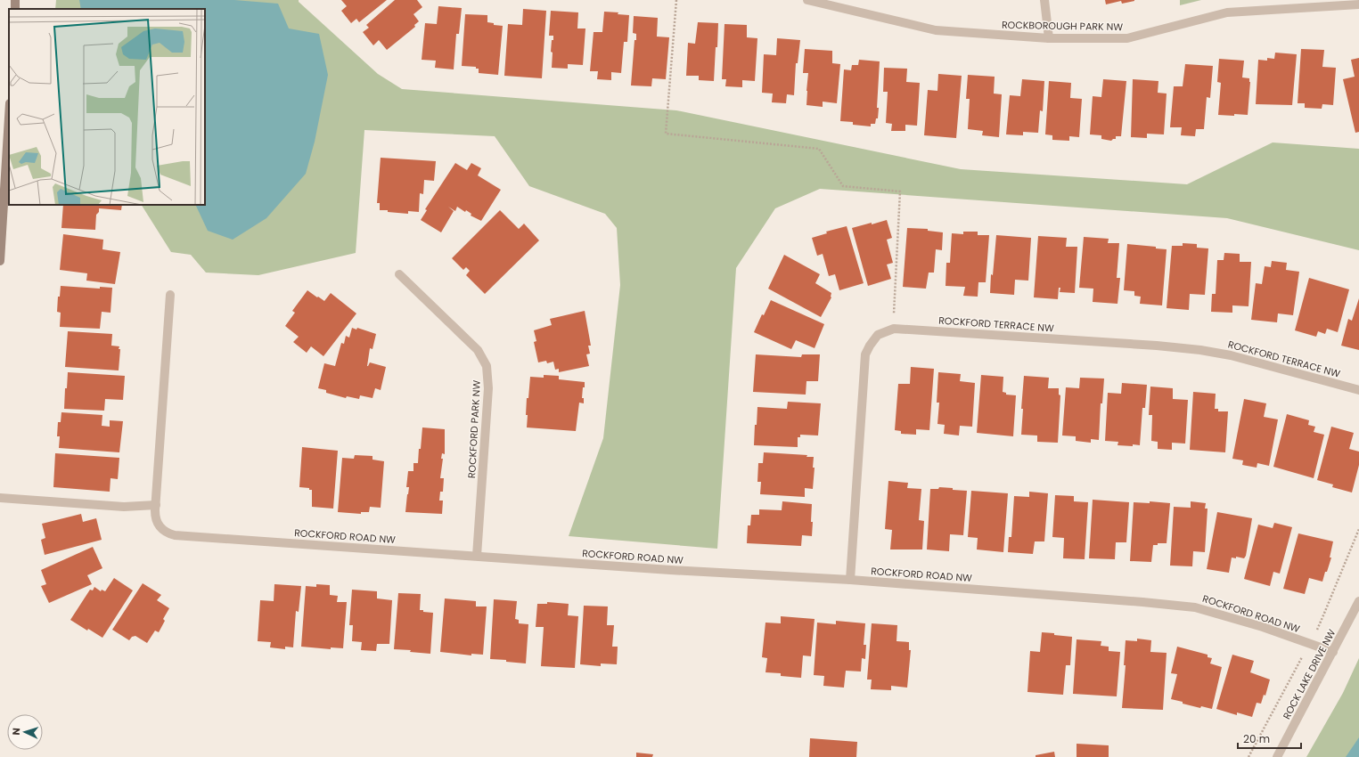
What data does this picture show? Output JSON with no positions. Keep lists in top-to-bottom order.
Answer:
{
  "streets": {
    "street": [
      "ROCKBOROUGH PARK NW",
      "ROCKFORD TERRACE NW",
      "ROCKFORD PARK NW",
      "ROCKFORD ROAD NW",
      "ROCK LAKE DRIVE NW"
    ]
  },
  "crossings": [
    ["ROCKFORD TERRACE NW", "ROCKFORD ROAD NW"],
    ["ROCKFORD PARK NW", "ROCKFORD ROAD NW"],
    ["ROCKFORD ROAD NW", "ROCK LAKE DRIVE NW"]
  ],
  "scale_bar": "20 m",
  "north": "left"
}
